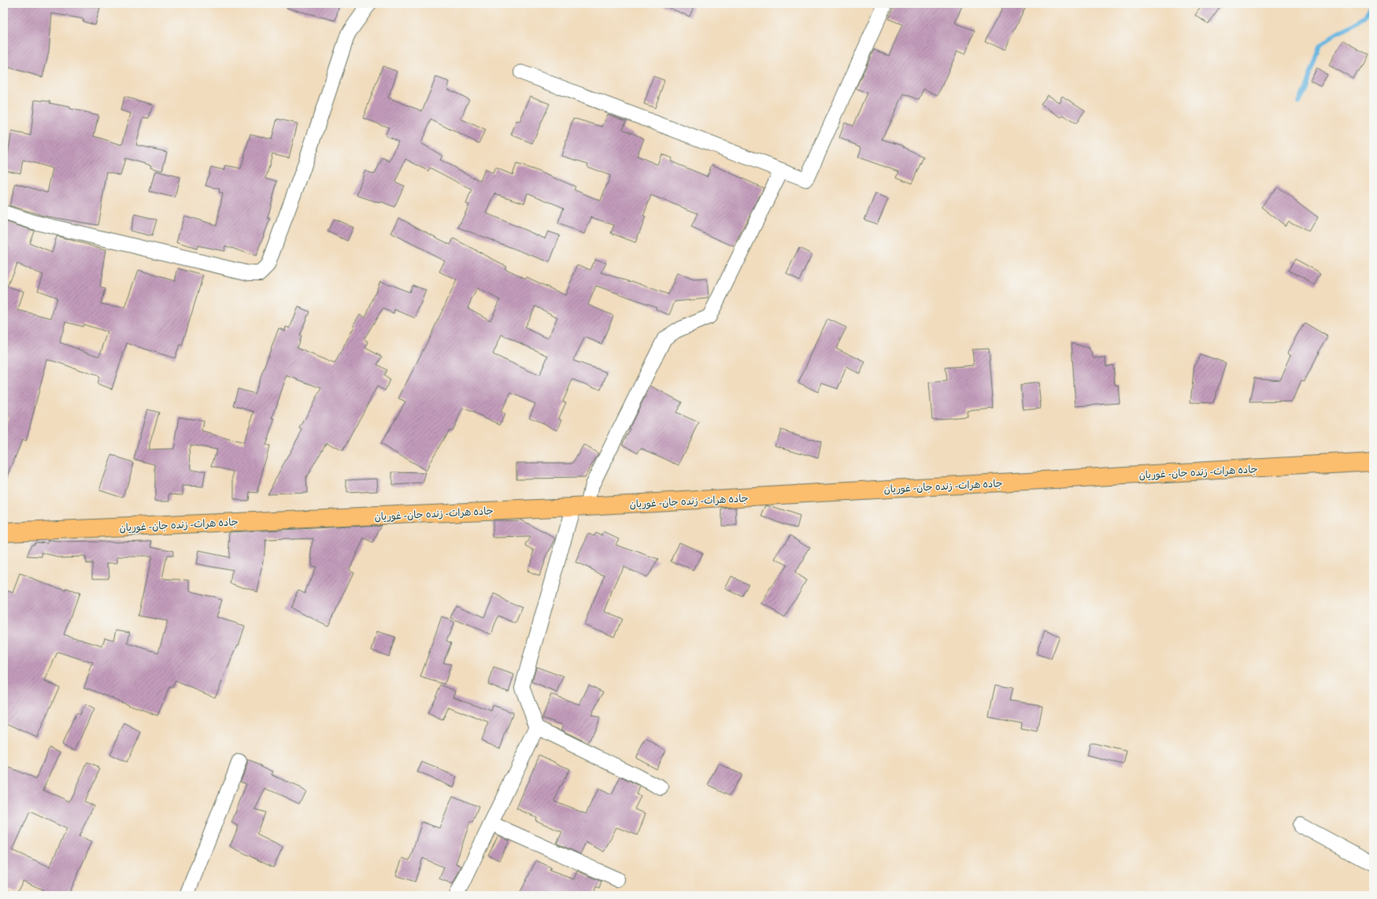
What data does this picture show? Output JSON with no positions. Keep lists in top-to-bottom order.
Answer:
{
  "streets": {
    "main road": ["جاده هرات- زنده جان- غوریان"]
  }
}
